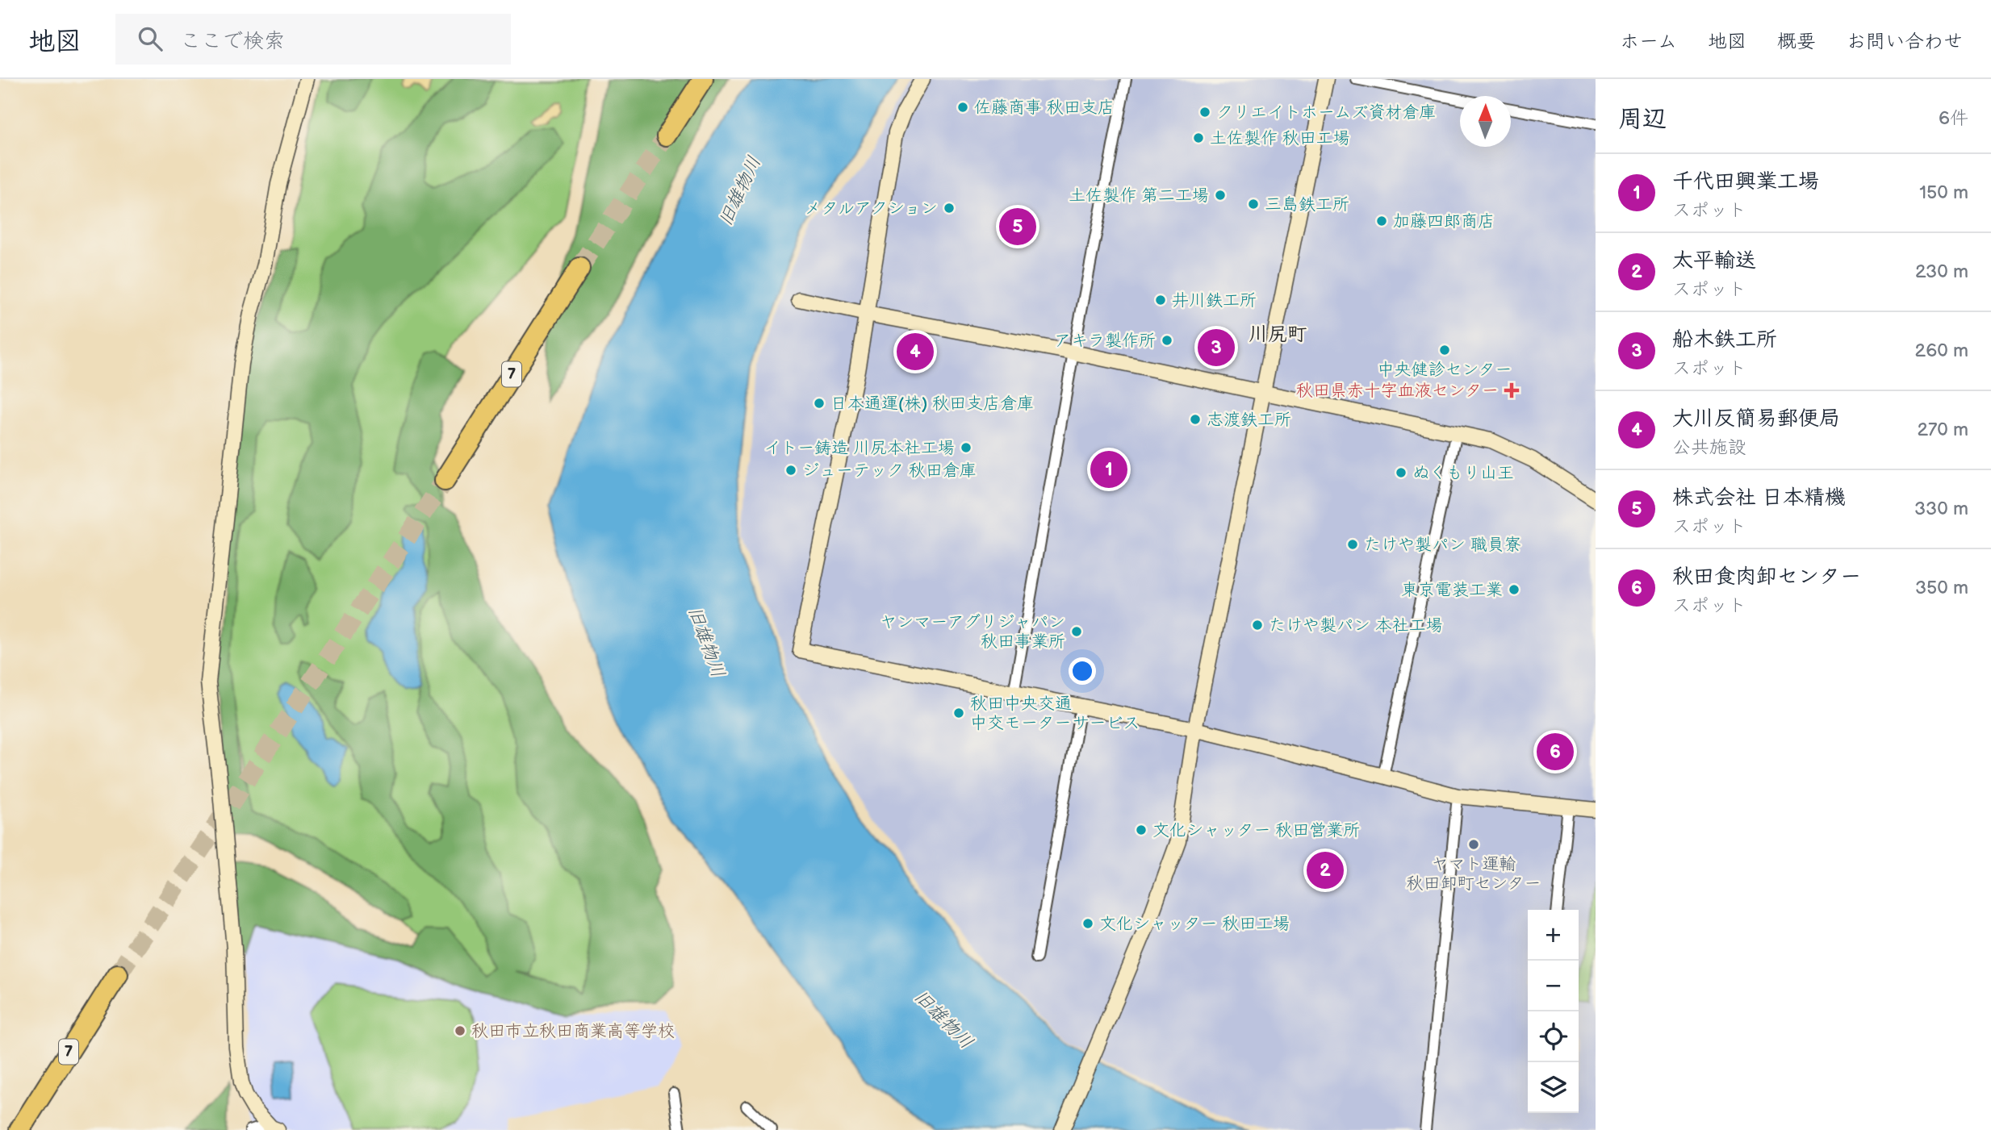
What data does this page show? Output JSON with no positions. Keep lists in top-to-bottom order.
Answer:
{
  "streets": {
    "highway": ["7"]
  },
  "districts": ["川尻町"],
  "water": ["旧雄物川"],
  "places": {
    "other": [
      "佐藤商事 秋田支店",
      "クリエイトホームズ資材倉庫",
      "土佐製作 秋田工場",
      "土佐製作 第二工場",
      "三島鉄工所",
      "メタルアクション",
      "加藤四郎商店",
      "井川鉄工所",
      "アキラ製作所",
      "中央健診センター",
      "日本通運(株) 秋田支店倉庫",
      "志渡鉄工所",
      "イトー鋳造 川尻本社工場",
      "ジューテック 秋田倉庫",
      "ぬくもり山王",
      "たけや製パン 職員寮",
      "東京電装工業",
      "たけや製パン 本社工場",
      "ヤンマーアグリジャパン 秋田事業所",
      "秋田中央交通 中交モーターサービス",
      "文化シャッター 秋田営業所",
      "ヤマト運輸 秋田卸町センター",
      "文化シャッター 秋田工場",
      "秋田市立秋田商業高等学校"
    ],
    "health": ["秋田県赤十字血液センター"]
  },
  "north": "top",
  "page": {
    "header": "地図",
    "search": "ここで検索",
    "nav": [
      "ホーム",
      "地図",
      "概要",
      "お問い合わせ"
    ],
    "heading": ["周辺", "6件"],
    "list": [
      {
        "mark": "1",
        "name": "千代田興業工場",
        "note": "スポット",
        "value": "150 m"
      },
      {
        "mark": "2",
        "name": "太平輸送",
        "note": "スポット",
        "value": "230 m"
      },
      {
        "mark": "3",
        "name": "船木鉄工所",
        "note": "スポット",
        "value": "260 m"
      },
      {
        "mark": "4",
        "name": "大川反簡易郵便局",
        "note": "公共施設",
        "value": "270 m"
      },
      {
        "mark": "5",
        "name": "株式会社 日本精機",
        "note": "スポット",
        "value": "330 m"
      },
      {
        "mark": "6",
        "name": "秋田食肉卸センター",
        "note": "スポット",
        "value": "350 m"
      }
    ],
    "pins": [
      "5",
      "3",
      "4",
      "1",
      "6",
      "2"
    ],
    "map_buttons": ["+", "−"]
  }
}
